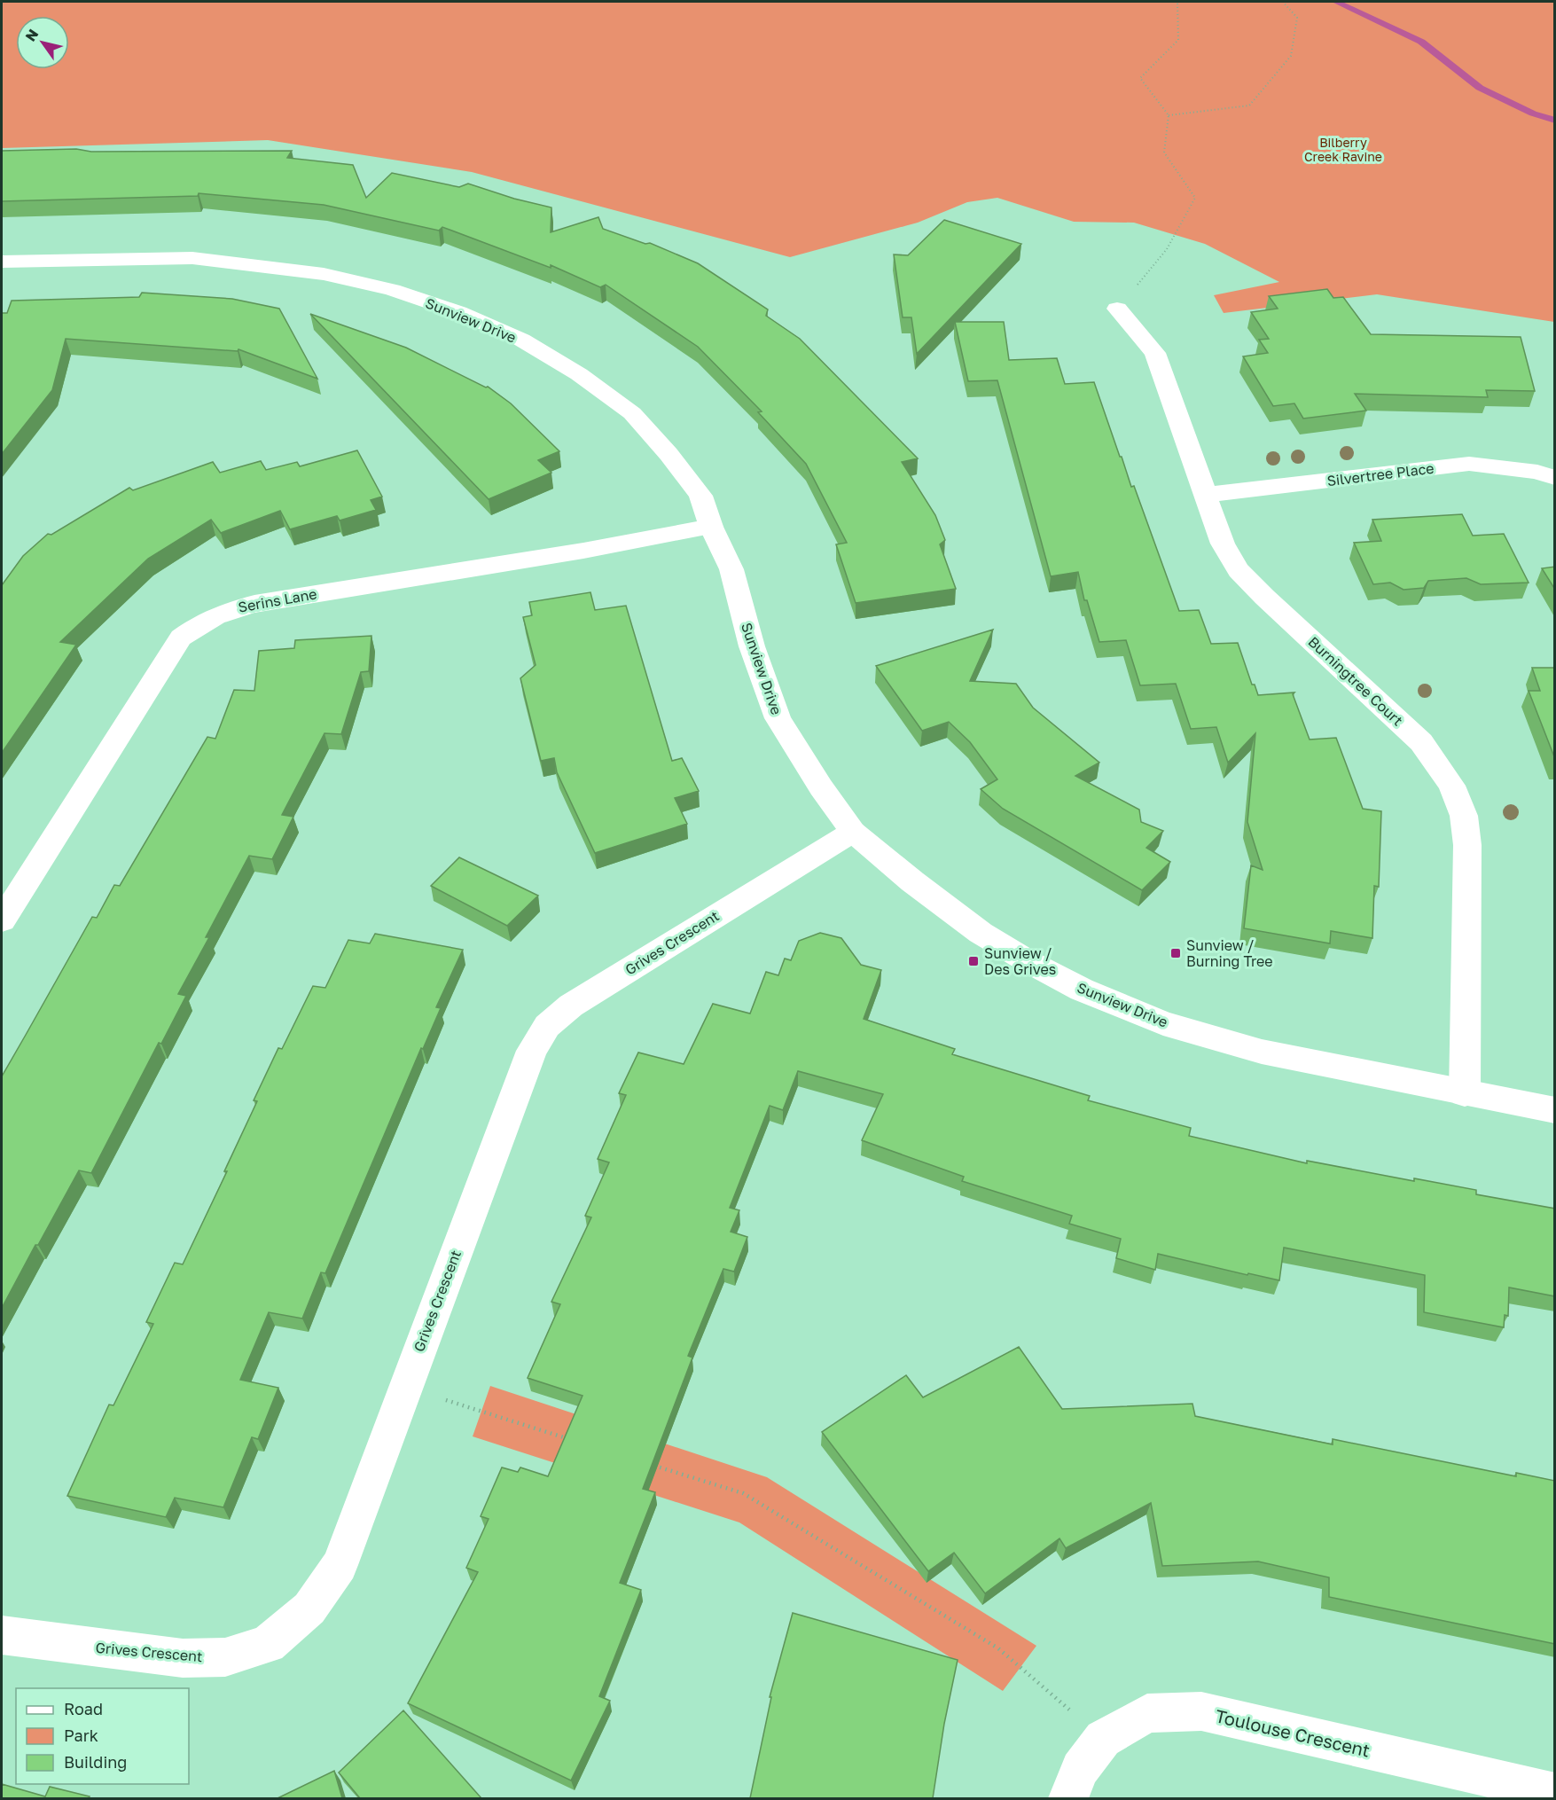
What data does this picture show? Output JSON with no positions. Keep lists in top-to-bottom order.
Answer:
{
  "streets": {
    "street": [
      "Sunview Drive",
      "Silvertree Place",
      "Serins Lane",
      "Burningtree Court",
      "Grives Crescent",
      "Toulouse Crescent"
    ]
  },
  "crossings": [
    ["Sunview Drive", "Serins Lane"],
    ["Sunview Drive", "Burningtree Court"],
    ["Sunview Drive", "Grives Crescent"],
    ["Silvertree Place", "Burningtree Court"]
  ],
  "parks": ["Bilberry Creek Ravine"],
  "places": {
    "transit": ["Sunview / Burning Tree", "Sunview / Des Grives"]
  },
  "legend": ["Road", "Park", "Building"],
  "north": "top left"
}
